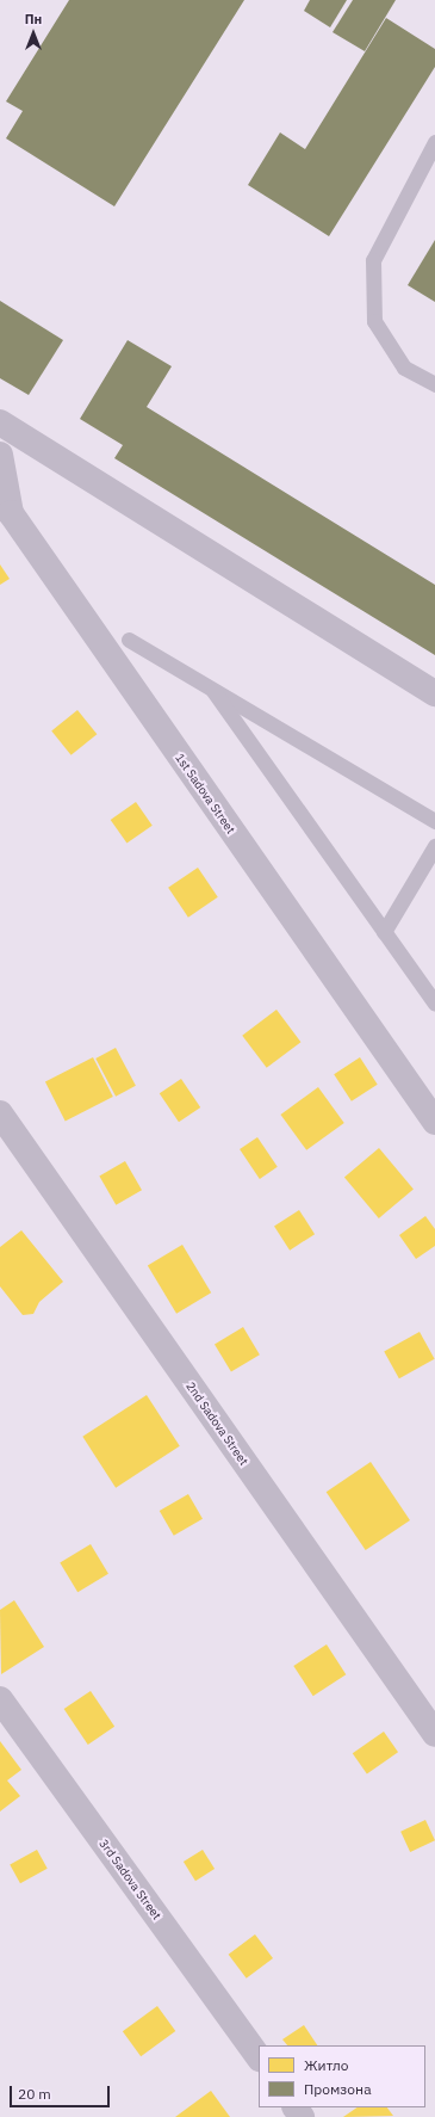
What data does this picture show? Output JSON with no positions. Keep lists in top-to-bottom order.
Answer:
{
  "streets": {
    "street": ["1st Sadova Street", "2nd Sadova Street", "3rd Sadova Street"]
  },
  "legend": ["Житло", "Промзона"],
  "scale_bar": "20 m",
  "north": "top"
}
